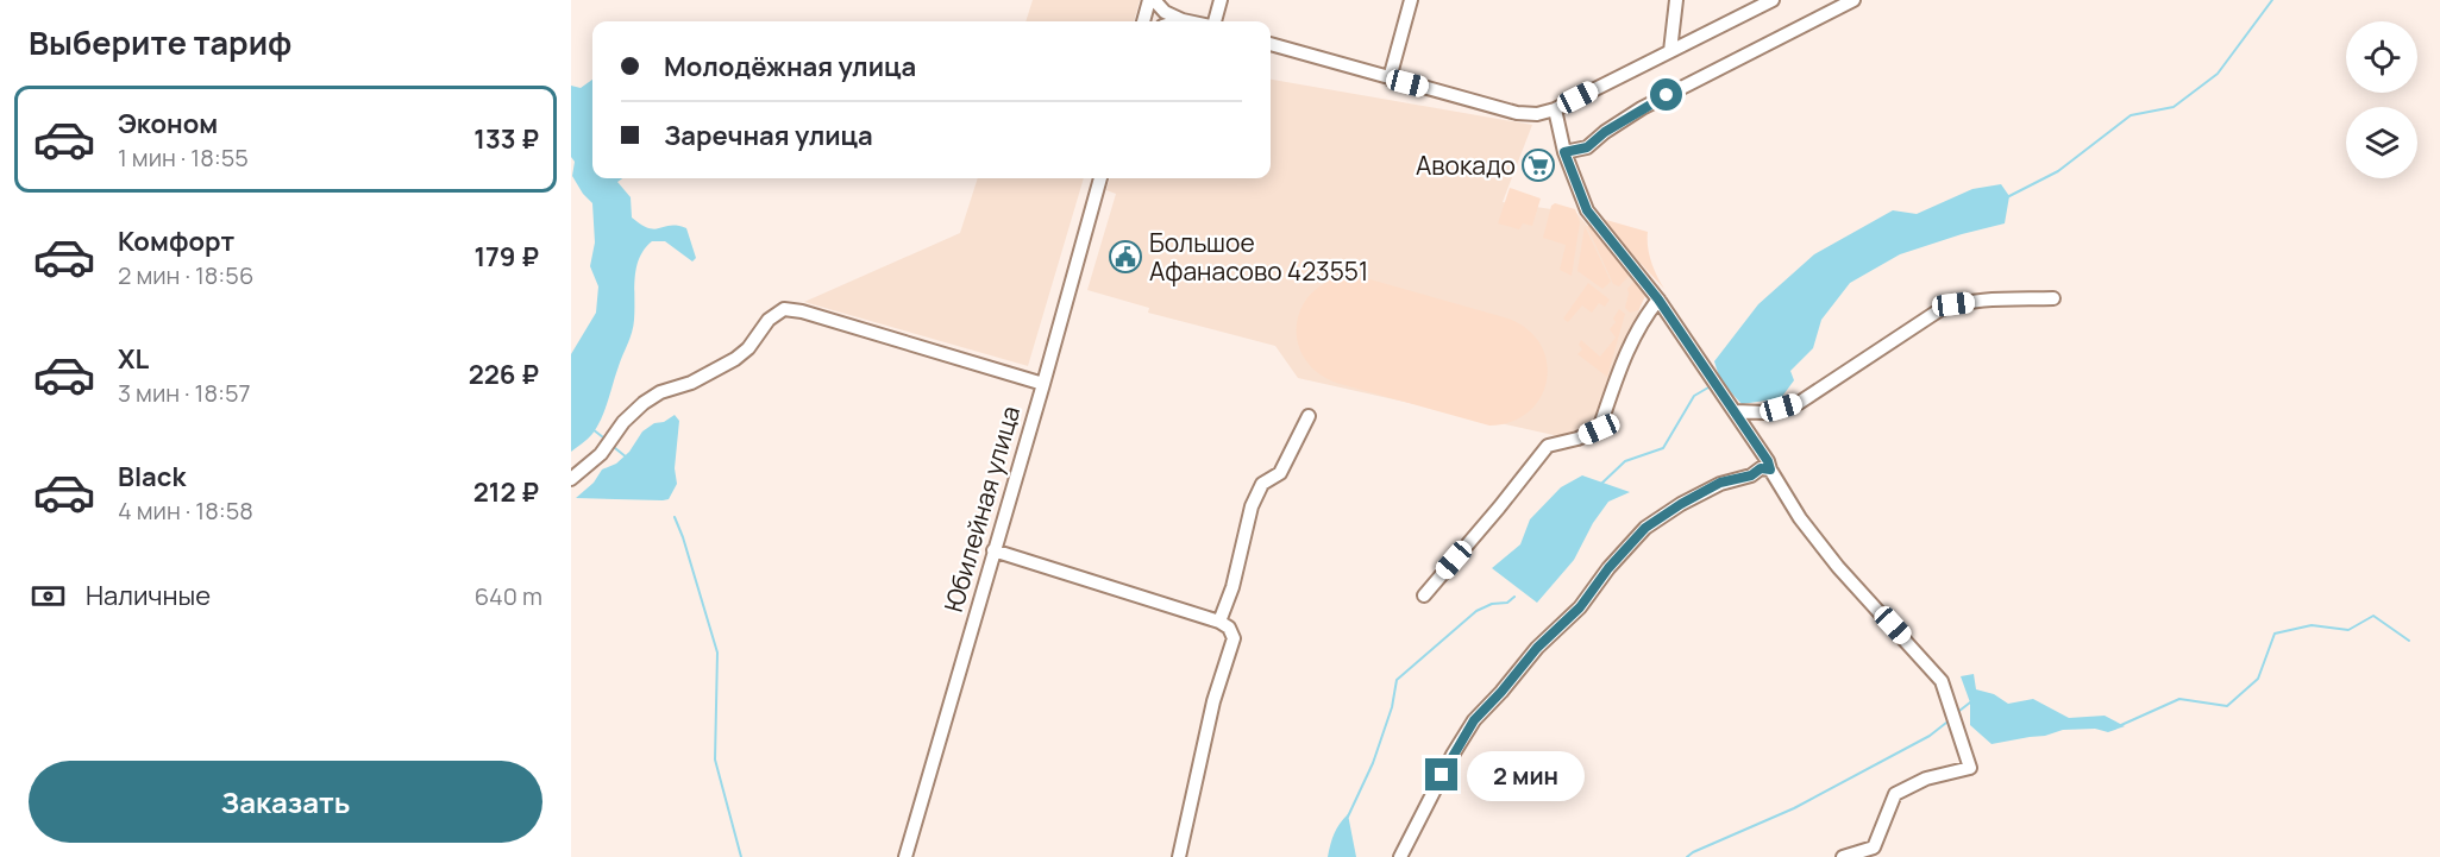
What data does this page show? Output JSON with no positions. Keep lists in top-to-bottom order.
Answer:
{
  "streets": {
    "street": ["Юбилейная улица"]
  },
  "places": {
    "supermarket": ["Авокадо"],
    "public building": ["Большое Афанасово 423551"]
  },
  "page": {
    "heading": "Выберите тариф",
    "banner": ["Молодёжная улица", "Заречная улица"],
    "list": [
      {
        "name": "Эконом",
        "note": "1 мин · 18:55",
        "value": "133 ₽"
      },
      {
        "name": "Комфорт",
        "note": "2 мин · 18:56",
        "value": "179 ₽"
      },
      {
        "name": "XL",
        "note": "3 мин · 18:57",
        "value": "226 ₽"
      },
      {
        "name": "Black",
        "note": "4 мин · 18:58",
        "value": "212 ₽"
      }
    ],
    "pay": ["Наличные", "640 m"],
    "buttons": "Заказать",
    "bubble": "2 мин"
  }
}
